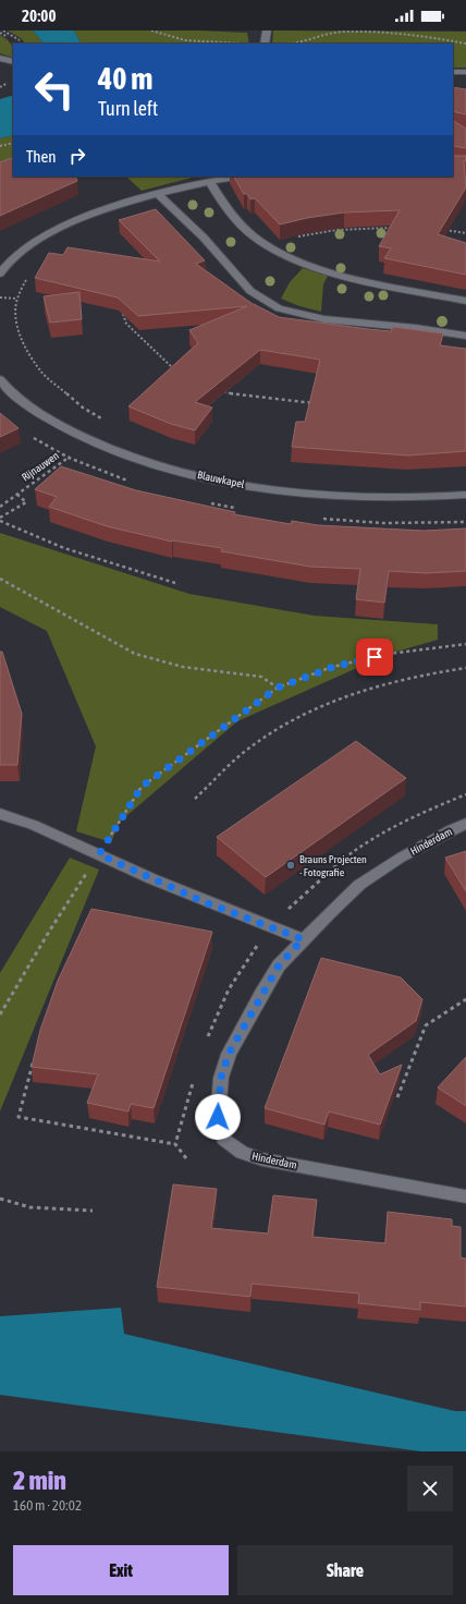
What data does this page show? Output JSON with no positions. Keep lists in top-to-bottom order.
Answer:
{
  "streets": {
    "street": ["Blauwkapel", "Hinderdam"],
    "path": ["Rijnauwen"]
  },
  "crossings": [
    ["Rijnauwen", "Blauwkapel"]
  ],
  "places": ["Brauns Projecten - Fotografie"],
  "page": {
    "status": "20:00",
    "turn": ["40 m", "Turn left"],
    "then": "Then",
    "heading": ["2 min", "160 m · 20:02"],
    "buttons": ["Exit", "Share"]
  }
}
